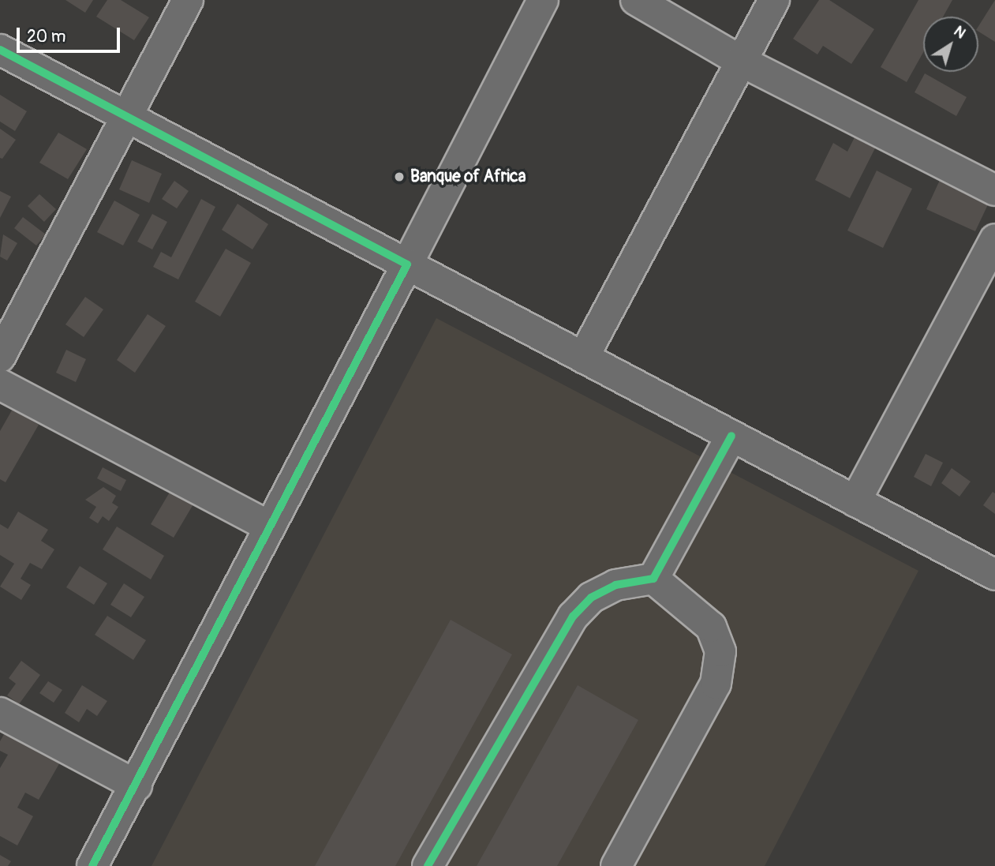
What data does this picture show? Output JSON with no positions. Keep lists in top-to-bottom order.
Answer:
{
  "places": ["Banque of Africa"],
  "scale_bar": "20 m",
  "north": "top right"
}
